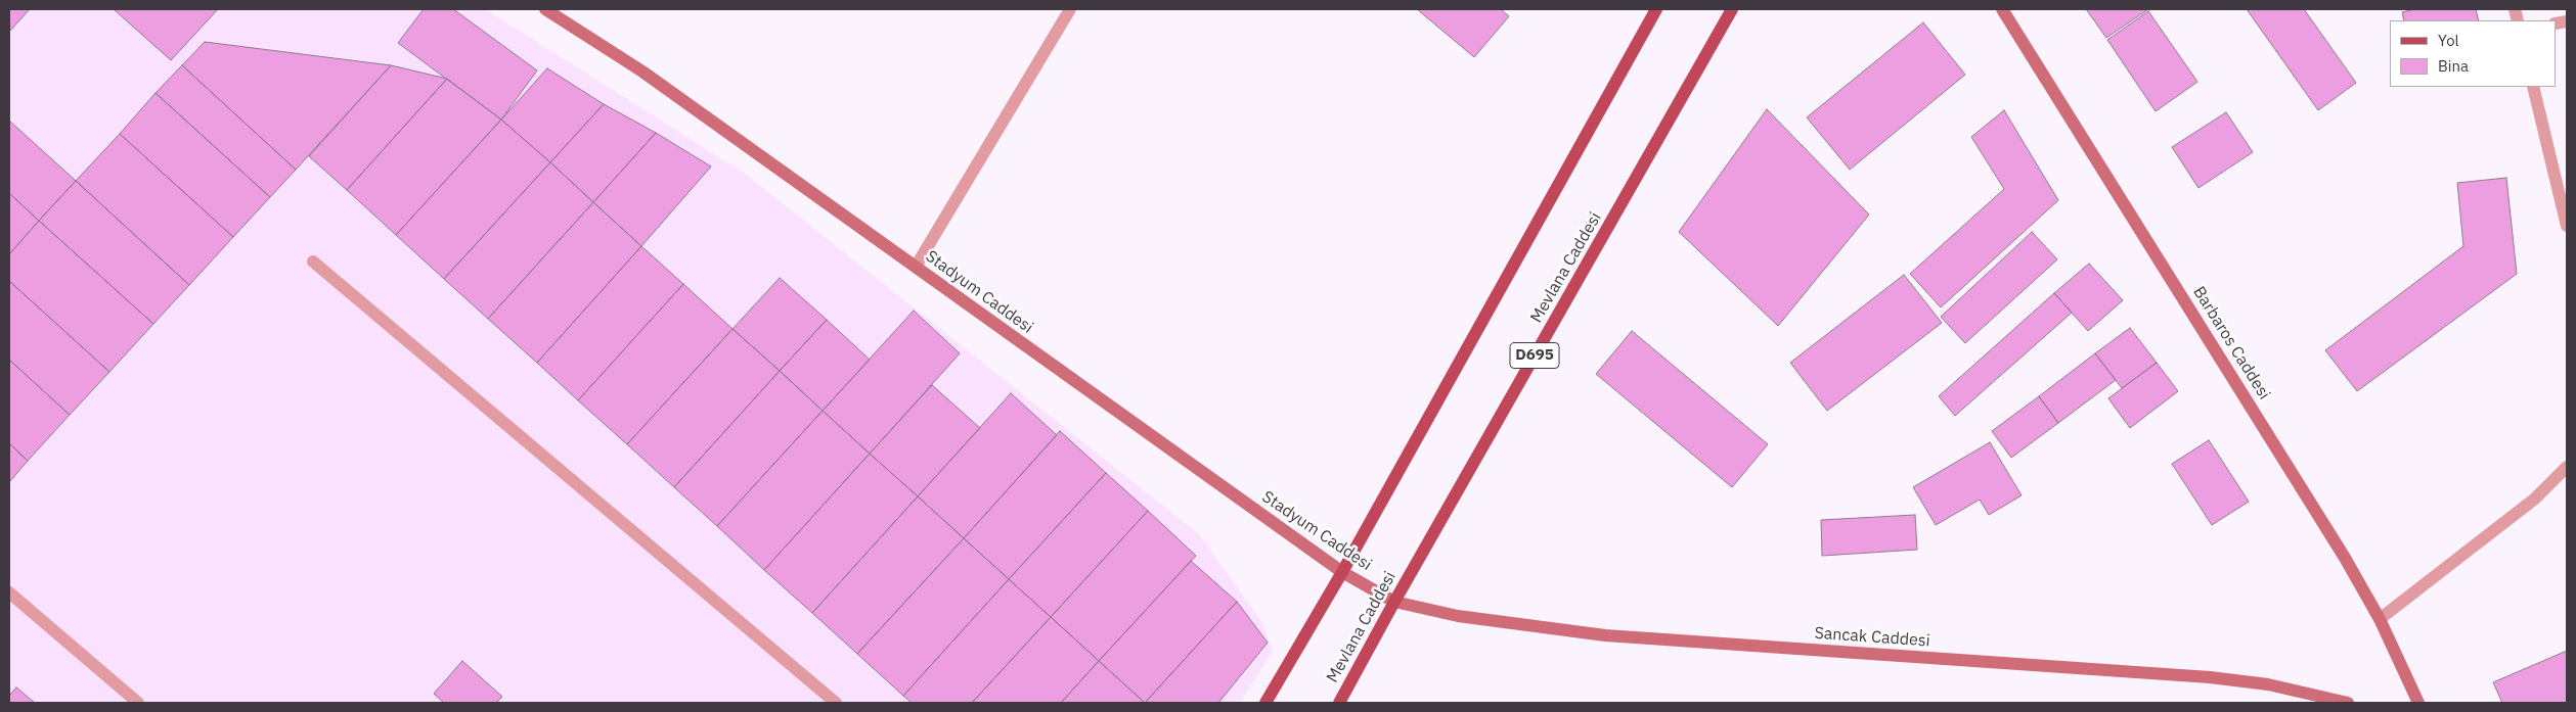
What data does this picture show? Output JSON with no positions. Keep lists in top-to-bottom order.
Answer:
{
  "streets": {
    "main road": ["Mevlana Caddesi", "D695"],
    "street": ["Stadyum Caddesi", "Barbaros Caddesi", "Sancak Caddesi"]
  },
  "crossings": [
    ["Mevlana Caddesi", "Stadyum Caddesi"],
    ["Mevlana Caddesi", "Sancak Caddesi"],
    ["Stadyum Caddesi", "Sancak Caddesi"]
  ],
  "legend": ["Yol", "Bina"]
}
